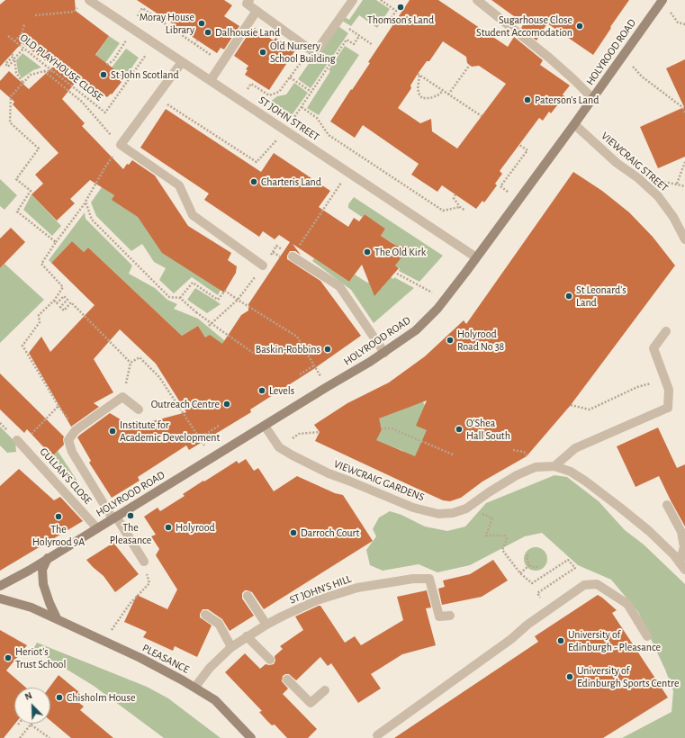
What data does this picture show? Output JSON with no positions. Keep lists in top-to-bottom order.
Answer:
{
  "streets": {
    "street": [
      "HOLYROOD ROAD",
      "ST JOHN STREET",
      "VIEWCRAIG STREET",
      "GULLAN'S CLOSE",
      "VIEWCRAIG GARDENS",
      "ST JOHN'S HILL",
      "PLEASANCE"
    ],
    "path": ["OLD PLAYHOUSE CLOSE"]
  },
  "crossings": [
    ["HOLYROOD ROAD", "ST JOHN STREET"],
    ["HOLYROOD ROAD", "VIEWCRAIG STREET"],
    ["HOLYROOD ROAD", "GULLAN'S CLOSE"],
    ["HOLYROOD ROAD", "VIEWCRAIG GARDENS"],
    ["OLD PLAYHOUSE CLOSE", "ST JOHN STREET"],
    ["ST JOHN'S HILL", "PLEASANCE"]
  ],
  "places": [
    "Thomson's Land",
    "Moray House Library",
    "Sugarhouse Close Student Accomodation",
    "Dalhousie Land",
    "Old Nursery School Building",
    "St John Scotland",
    "Paterson's Land",
    "Charteris Land",
    "The Old Kirk",
    "St Leonard's Land",
    "Holyrood Road No 38",
    "Baskin-Robbins",
    "Levels",
    "Outreach Centre",
    "O'Shea Hall South",
    "Institute for Academic Development",
    "The Pleasance",
    "The Holyrood 9A",
    "Holyrood",
    "Darroch Court",
    "University of Edinburgh - Pleasance",
    "Heriot's Trust School",
    "University of Edinburgh Sports Centre",
    "Chisholm House"
  ],
  "north": "top left"
}
